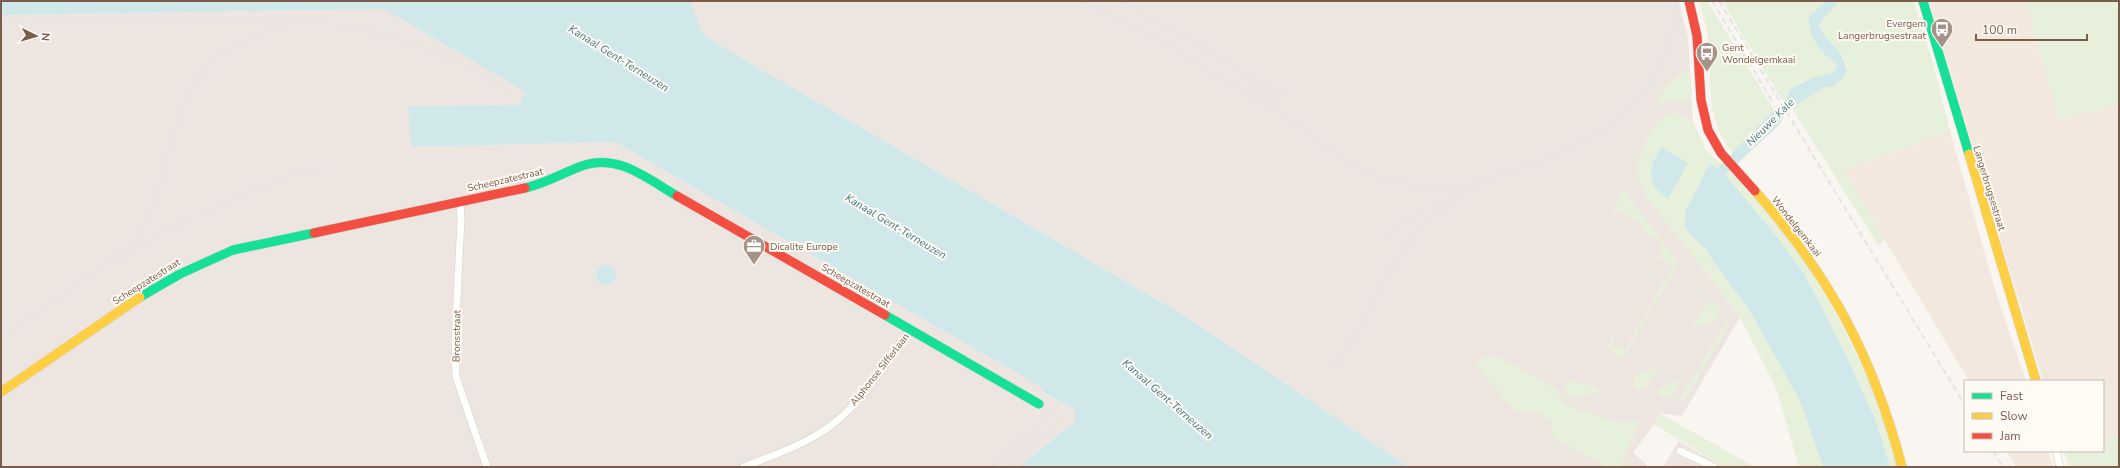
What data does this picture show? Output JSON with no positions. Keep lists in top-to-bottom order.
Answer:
{
  "streets": {
    "street": [
      "Scheepzatestraat",
      "Langerbrugsestraat",
      "Wondelgemkaai",
      "Bronsstraat",
      "Alphonse Sifferlaan"
    ]
  },
  "crossings": [
    ["Scheepzatestraat", "Bronsstraat"],
    ["Scheepzatestraat", "Alphonse Sifferlaan"]
  ],
  "water": ["Kanaal Gent-Terneuzen", "Nieuwe Kale"],
  "places": {
    "bus stop": ["Evergem Langerbrugsestraat", "Gent Wondelgemkaai"],
    "office": ["Dicalite Europe"]
  },
  "legend": ["Fast", "Slow", "Jam"],
  "scale_bar": "100 m",
  "north": "right"
}
